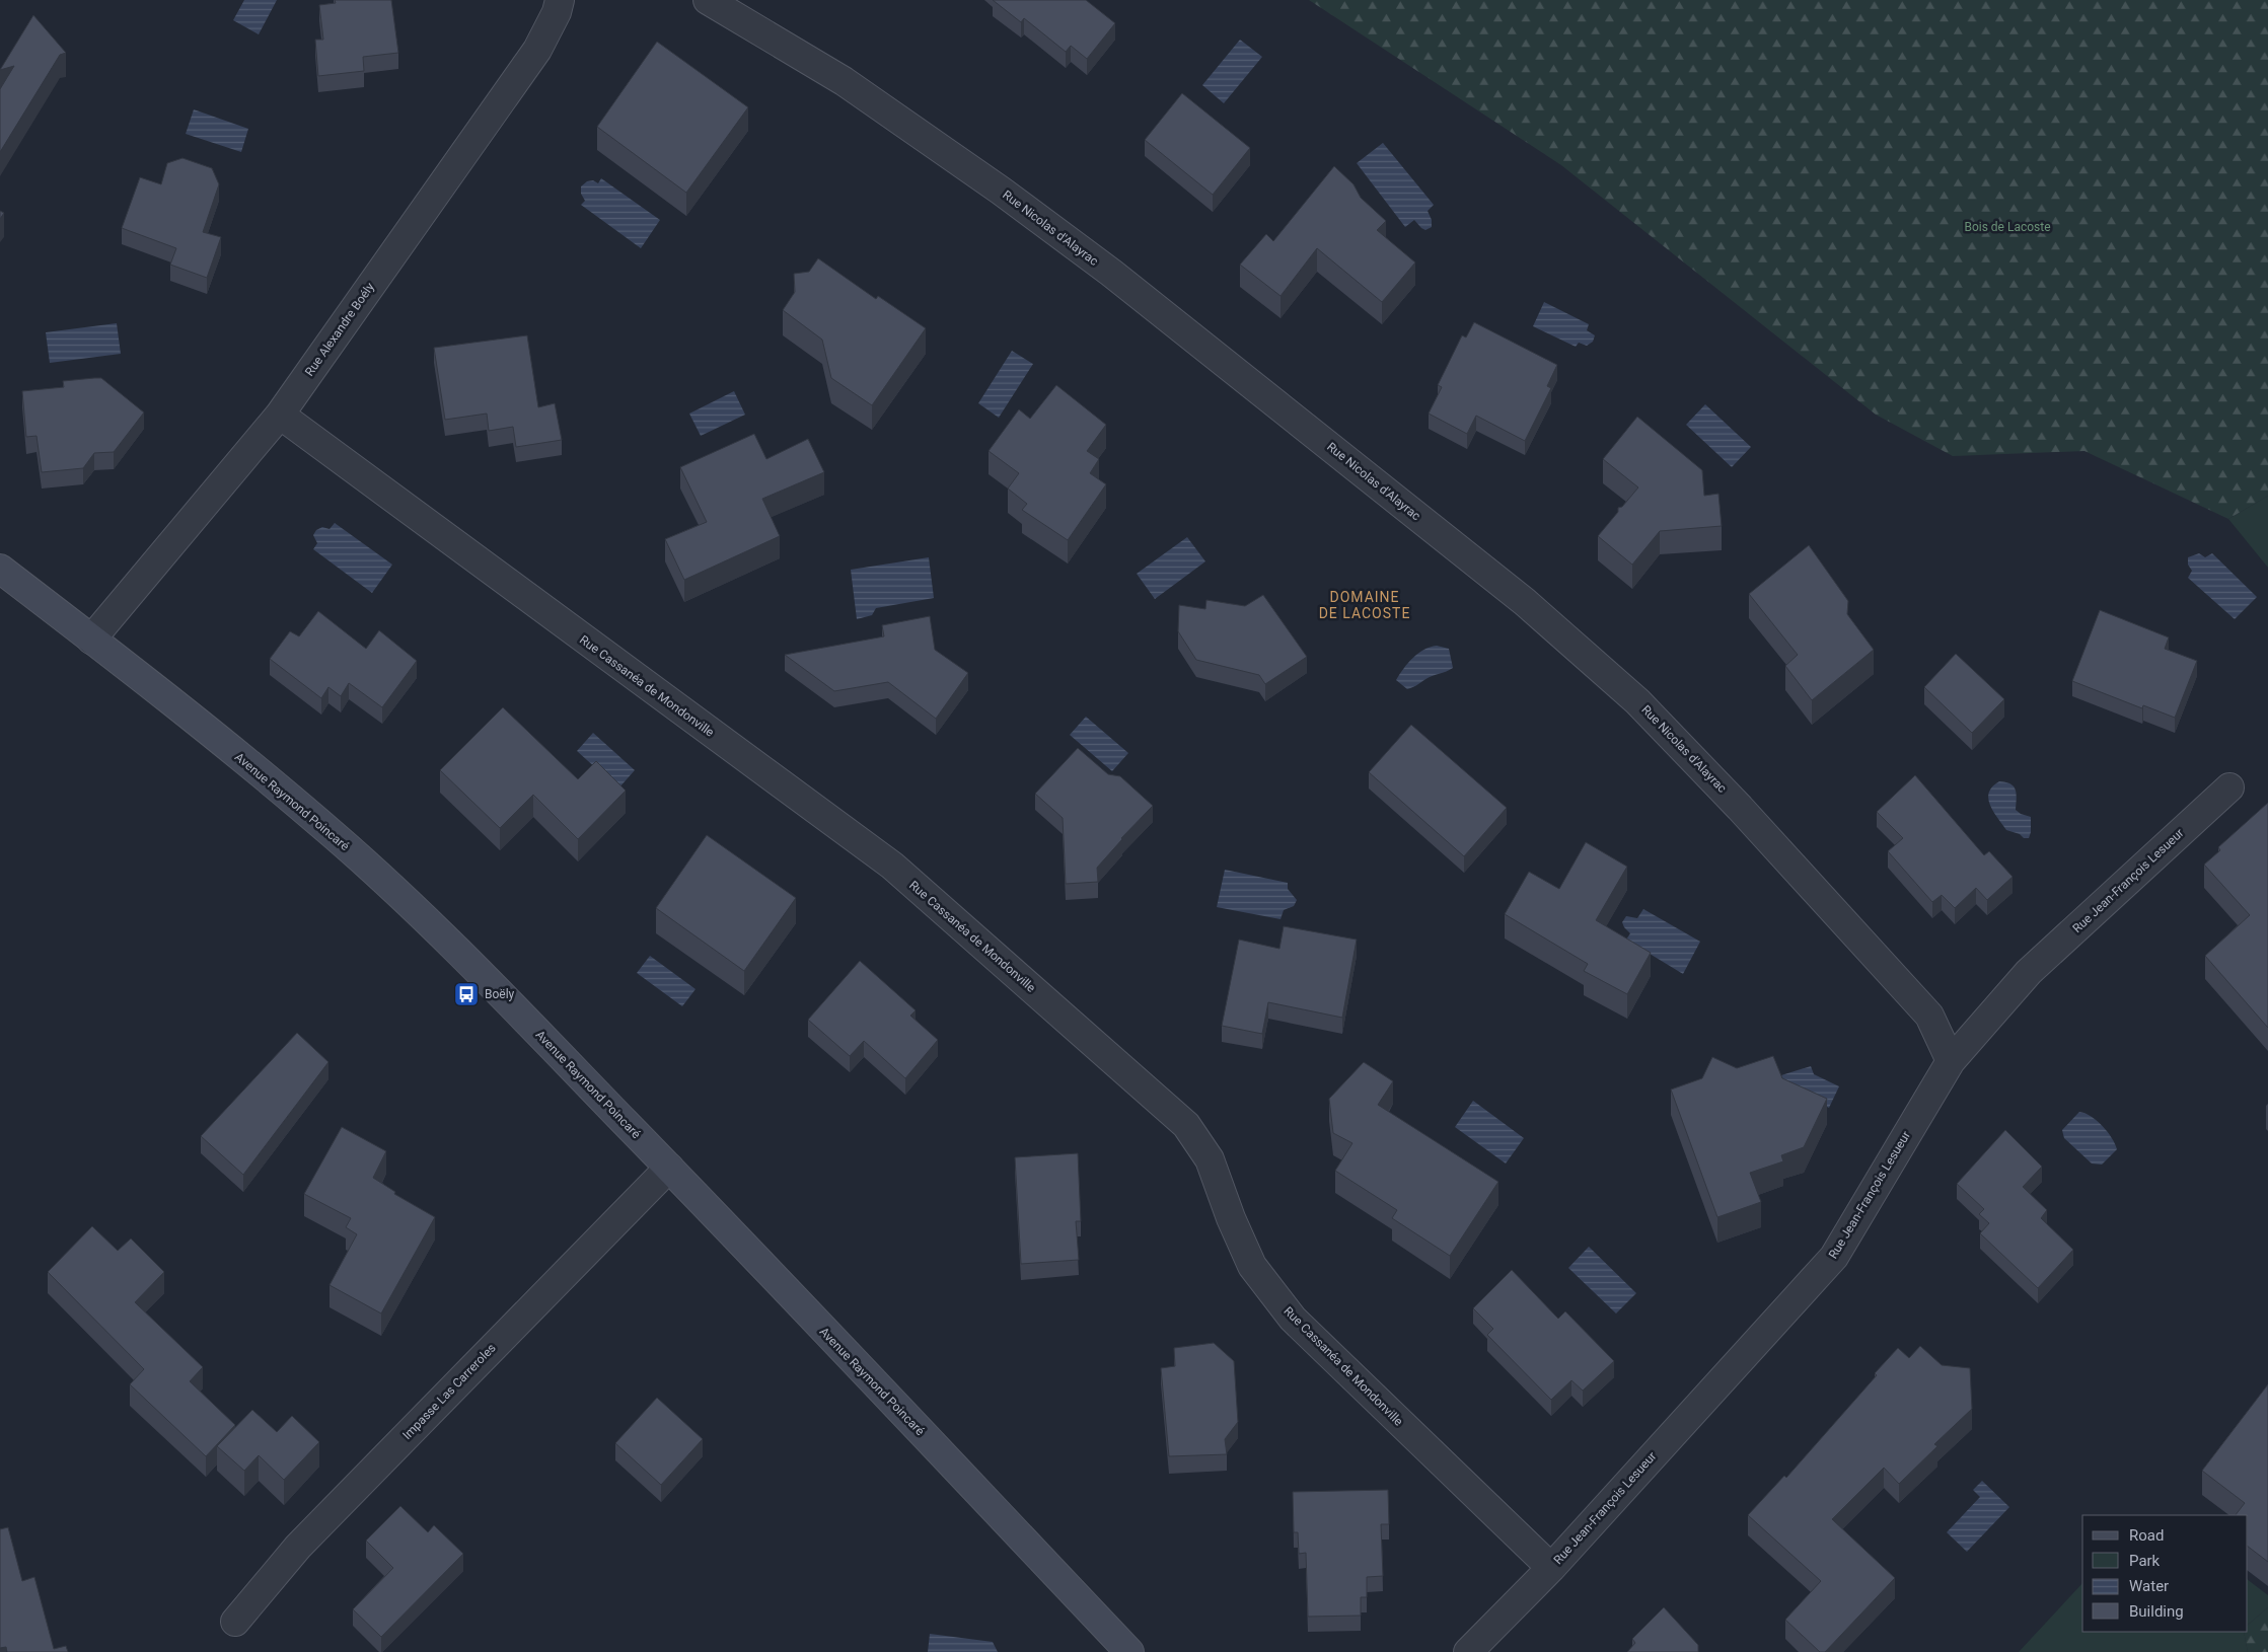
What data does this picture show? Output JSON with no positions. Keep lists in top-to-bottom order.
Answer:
{
  "streets": {
    "main road": ["Avenue Raymond Poincaré"],
    "street": [
      "Rue Nicolas d'Alayrac",
      "Rue Alexandre Boély",
      "Rue Cassanéa de Mondonville",
      "Rue Jean-François Lesueur",
      "Impasse Las Carreroles"
    ]
  },
  "crossings": [
    ["Rue Nicolas d'Alayrac", "Rue Jean-François Lesueur"],
    ["Rue Alexandre Boély", "Rue Cassanéa de Mondonville"],
    ["Rue Alexandre Boély", "Avenue Raymond Poincaré"],
    ["Rue Cassanéa de Mondonville", "Rue Jean-François Lesueur"],
    ["Avenue Raymond Poincaré", "Impasse Las Carreroles"]
  ],
  "districts": ["DOMAINE DE LACOSTE"],
  "parks": ["Bois de Lacoste"],
  "places": {
    "bus stop": ["Boëly"]
  },
  "legend": [
    "Road",
    "Park",
    "Water",
    "Building"
  ]
}
